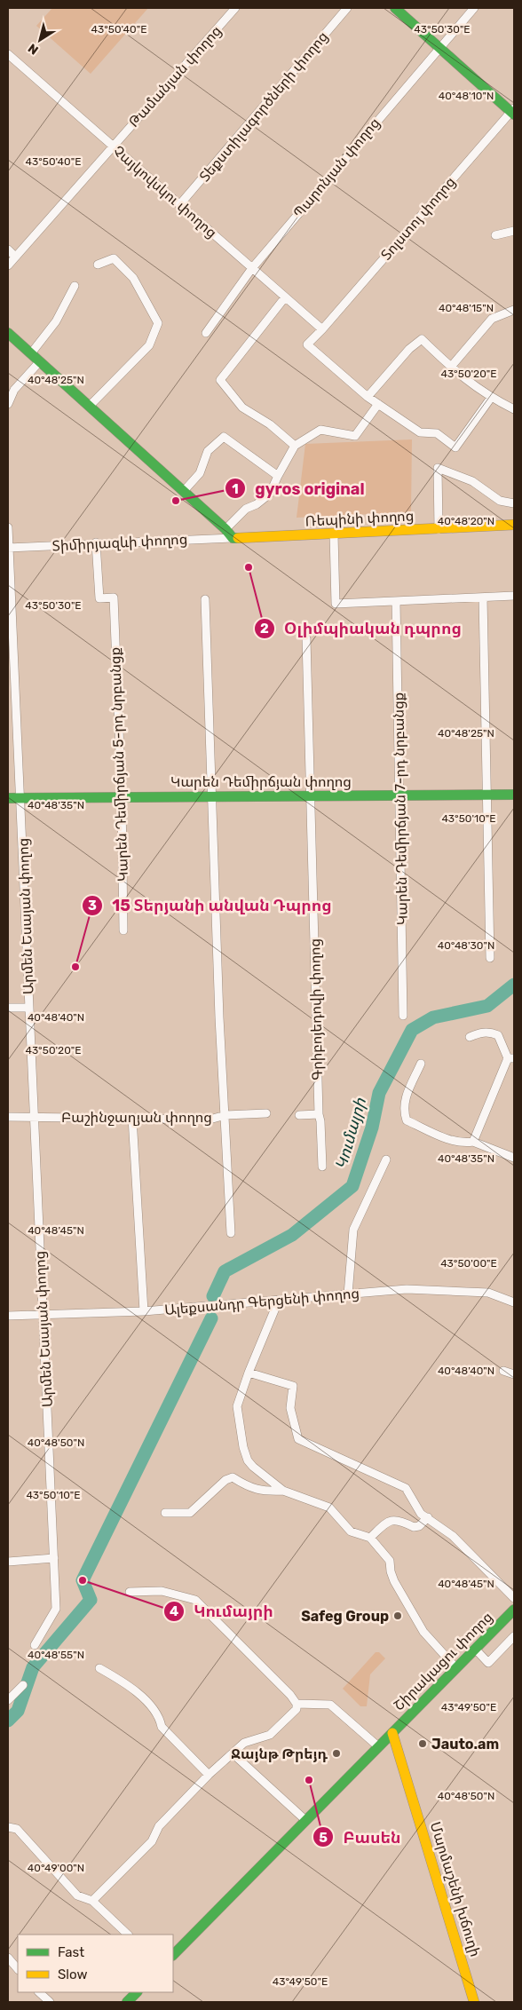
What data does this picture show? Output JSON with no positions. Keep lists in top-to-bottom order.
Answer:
{
  "streets": {
    "street": [
      "Թամանյան փողոց",
      "Տեքստիլագործների փողոց",
      "Պարոնյան փողոց",
      "Չայկովսկու փողոց",
      "Տոլստոյ փողոց",
      "Ռեպինի փողոց",
      "Տիմիրյազևի փողոց",
      "Կարեն Դեմիրճյան 5-րդ նրբանցք",
      "Կարեն Դեմիրճյան փողոց",
      "Կարեն Դեմիրճյան 7-րդ նրբանցք",
      "Արմեն Եսայան փողոց",
      "Գրիբոյեդովի փողոց",
      "Բաշինջաղյան փողոց",
      "Ալեքսանդր Գերցենի փողոց",
      "Շիրակացու փողոց",
      "Մարմաշենի խճուղի"
    ]
  },
  "crossings": [
    ["Թամանյան փողոց", "Չայկովսկու փողոց"],
    ["Տեքստիլագործների փողոց", "Չայկովսկու փողոց"],
    ["Պարոնյան փողոց", "Չայկովսկու փողոց"],
    ["Չայկովսկու փողոց", "Տոլստոյ փողոց"],
    ["Ռեպինի փողոց", "Տիմիրյազևի փողոց"],
    ["Տիմիրյազևի փողոց", "Կարեն Դեմիրճյան 5-րդ նրբանցք"],
    ["Տիմիրյազևի փողոց", "Արմեն Եսայան փողոց"],
    ["Կարեն Դեմիրճյան 5-րդ նրբանցք", "Կարեն Դեմիրճյան փողոց"],
    ["Կարեն Դեմիրճյան փողոց", "Կարեն Դեմիրճյան 7-րդ նրբանցք"],
    ["Կարեն Դեմիրճյան փողոց", "Արմեն Եսայան փողոց"],
    ["Կարեն Դեմիրճյան փողոց", "Գրիբոյեդովի փողոց"],
    ["Արմեն Եսայան փողոց", "Բաշինջաղյան փողոց"],
    ["Արմեն Եսայան փողոց", "Ալեքսանդր Գերցենի փողոց"],
    ["Շիրակացու փողոց", "Մարմաշենի խճուղի"]
  ],
  "water": ["Կումայրի"],
  "places": [
    "gyros original",
    "Օլիմպիական դպրոց",
    "15 Տերյանի անվան Դպրոց",
    "Կումայրի",
    "Safeg Group",
    "Jauto.am",
    "Ջայնթ Թրեյդ",
    "Բասեն"
  ],
  "legend": ["Fast", "Slow"],
  "north": "bottom left",
  "coordinates": [
    "43°50'40\"E",
    "43°50'30\"E",
    "40°48'10\"N",
    "40°48'15\"N",
    "43°50'20\"E",
    "40°48'25\"N",
    "40°48'20\"N",
    "40°48'35\"N",
    "43°50'10\"E",
    "40°48'30\"N",
    "40°48'40\"N",
    "40°48'45\"N",
    "43°50'00\"E",
    "40°48'50\"N",
    "40°48'55\"N",
    "43°49'50\"E",
    "40°49'00\"N"
  ]
}
